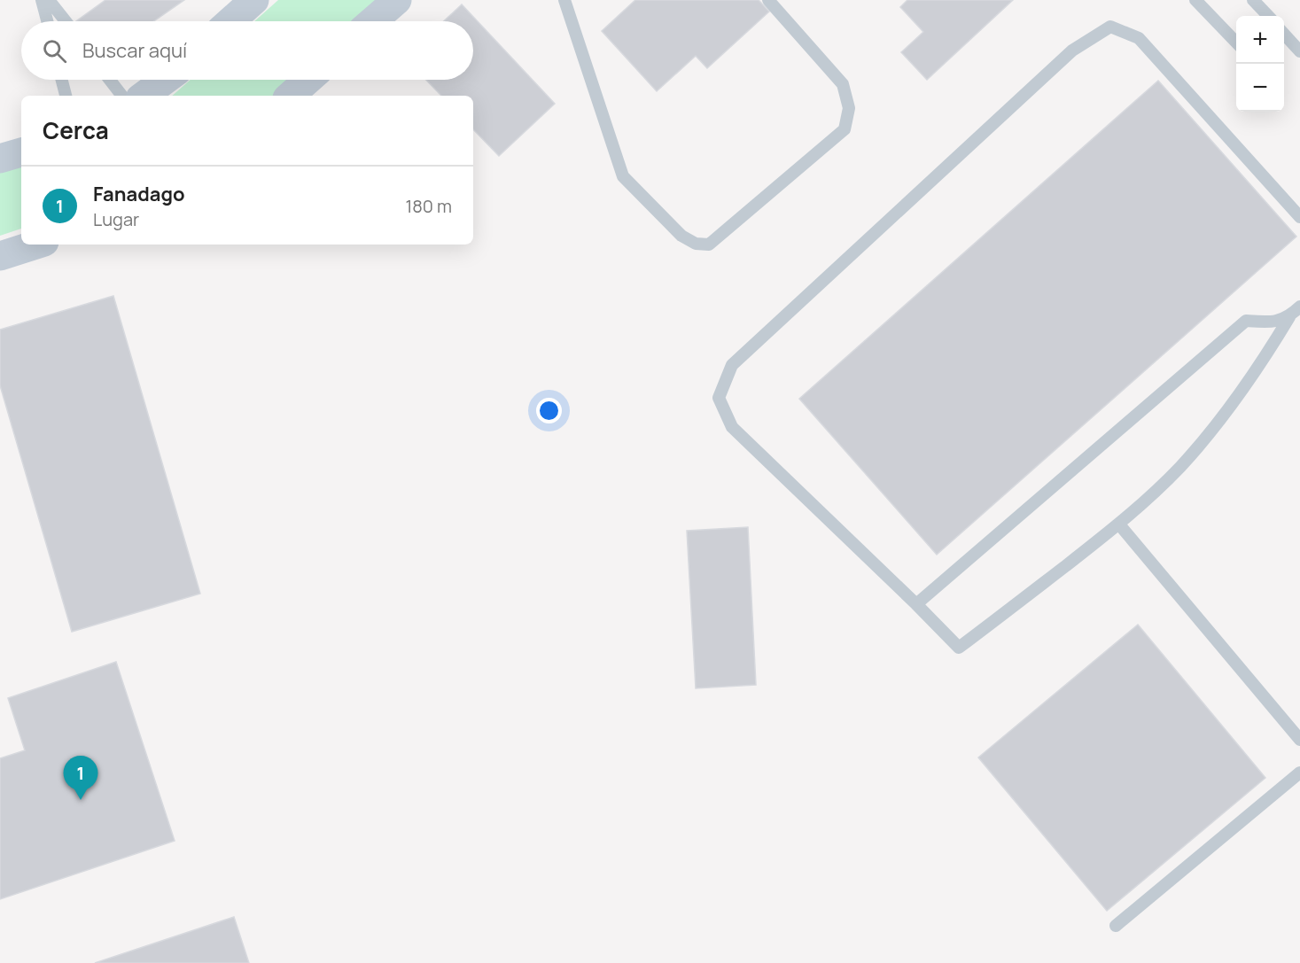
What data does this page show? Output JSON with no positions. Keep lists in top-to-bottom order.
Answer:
{
  "page": {
    "map_buttons": ["+", "−"],
    "search": "Buscar aquí",
    "heading": "Cerca",
    "list": [
      {
        "mark": "1",
        "name": "Fanadago",
        "note": "Lugar",
        "value": "180 m"
      }
    ],
    "pins": "1"
  }
}
